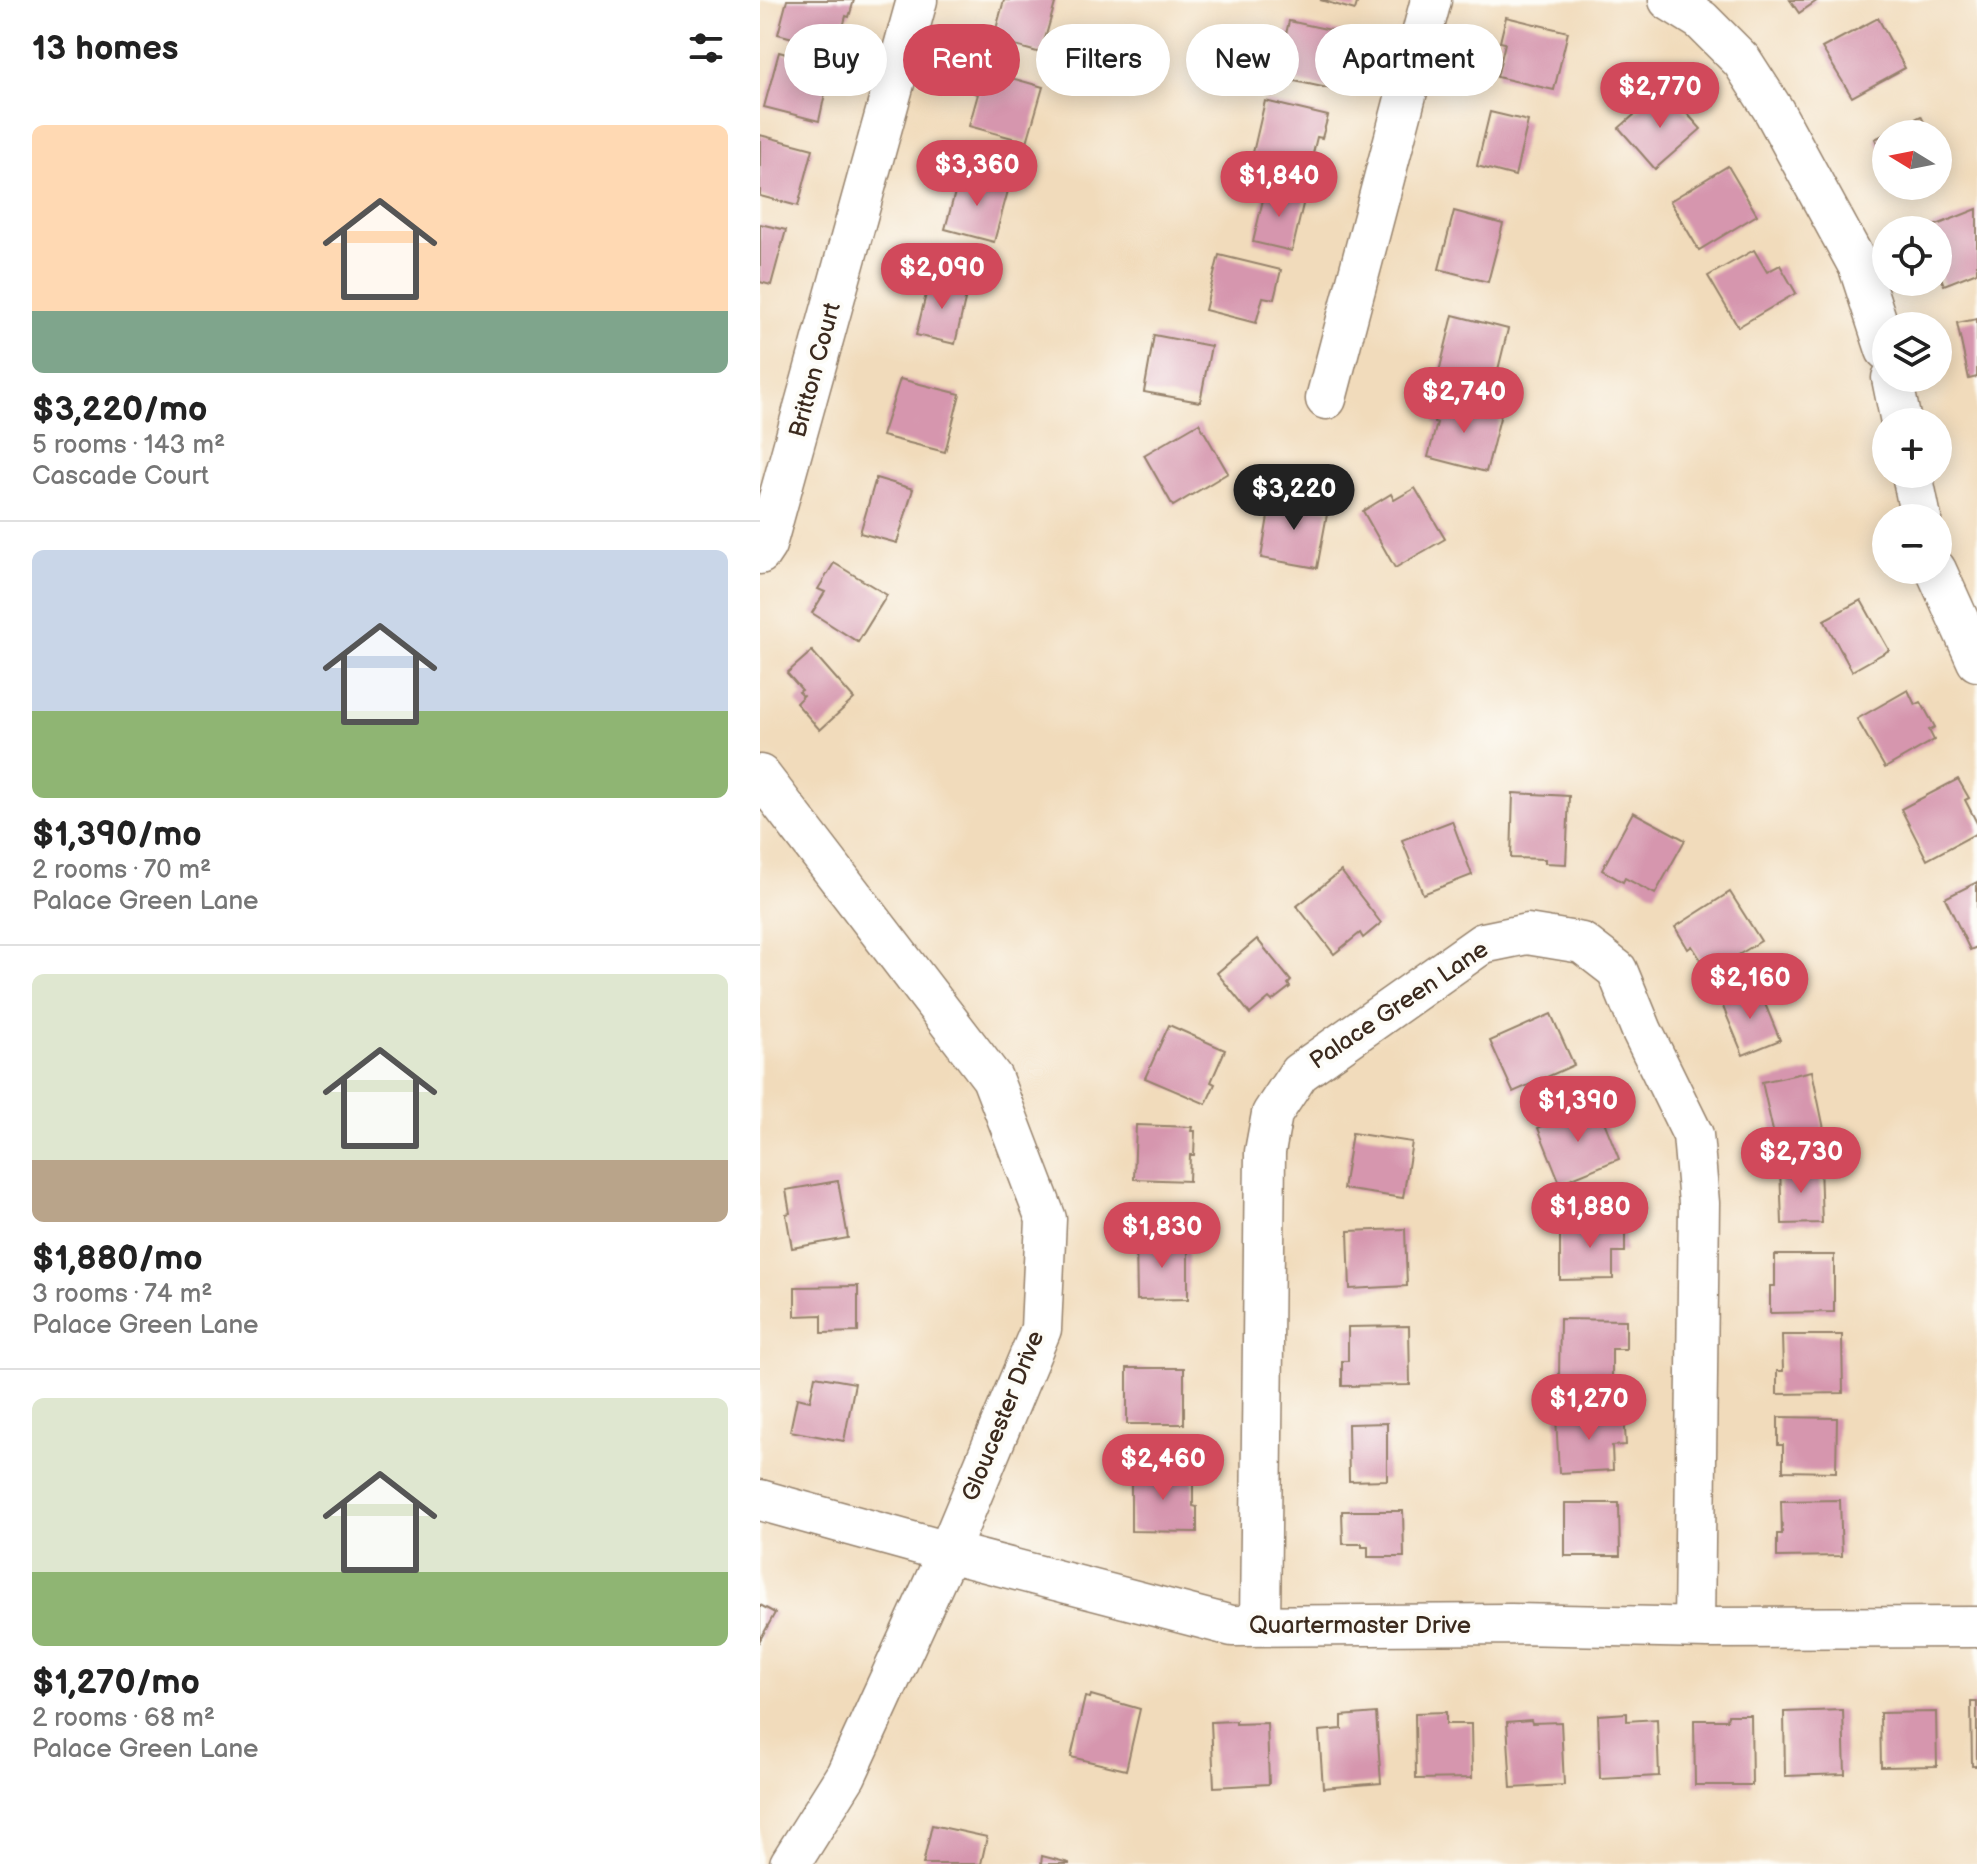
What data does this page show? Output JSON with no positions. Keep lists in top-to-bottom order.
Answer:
{
  "streets": {
    "street": [
      "Britton Court",
      "Palace Green Lane",
      "Gloucester Drive",
      "Quartermaster Drive"
    ]
  },
  "crossings": [
    ["Palace Green Lane", "Quartermaster Drive"],
    ["Gloucester Drive", "Quartermaster Drive"]
  ],
  "north": "left",
  "page": {
    "heading": "13 homes",
    "chip": [
      "Buy",
      "Rent",
      "Filters",
      "New",
      "Apartment"
    ],
    "price": [
      "$2,770",
      "$3,360",
      "$1,840",
      "$2,090",
      "$2,740",
      "$3,220",
      "$2,160",
      "$1,390",
      "$2,730",
      "$1,880",
      "$1,830",
      "$1,270",
      "$2,460"
    ],
    "list": [
      {
        "name": "$3,220/mo",
        "note": "5 rooms · 143 m² · Cascade Court"
      },
      {
        "name": "$1,390/mo",
        "note": "2 rooms · 70 m² · Palace Green Lane"
      },
      {
        "name": "$1,880/mo",
        "note": "3 rooms · 74 m² · Palace Green Lane"
      },
      {
        "name": "$1,270/mo",
        "note": "2 rooms · 68 m² · Palace Green Lane"
      }
    ],
    "map_buttons": ["+", "−"]
  }
}
